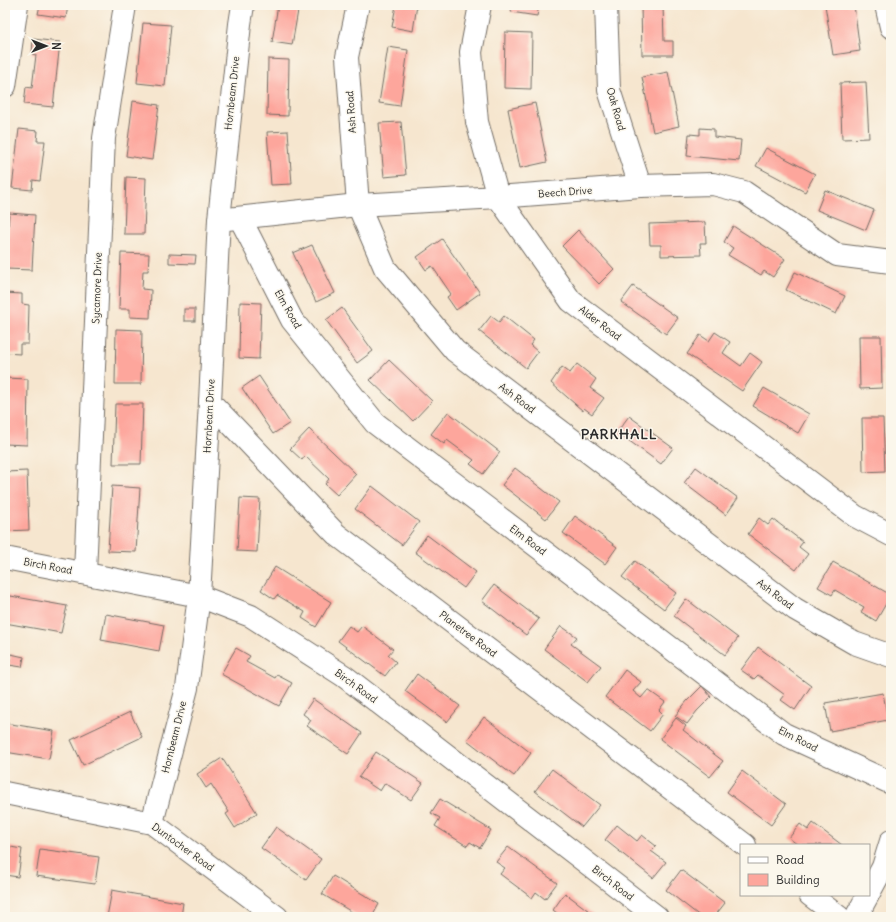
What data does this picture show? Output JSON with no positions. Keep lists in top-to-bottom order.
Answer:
{
  "streets": {
    "street": [
      "Hornbeam Drive",
      "Oak Road",
      "Ash Road",
      "Beech Drive",
      "Sycamore Drive",
      "Elm Road",
      "Alder Road",
      "Birch Road",
      "Planetree Road",
      "Duntocher Road"
    ]
  },
  "crossings": [
    ["Hornbeam Drive", "Beech Drive"],
    ["Hornbeam Drive", "Elm Road"],
    ["Hornbeam Drive", "Birch Road"],
    ["Hornbeam Drive", "Planetree Road"],
    ["Hornbeam Drive", "Duntocher Road"],
    ["Oak Road", "Beech Drive"],
    ["Ash Road", "Beech Drive"],
    ["Beech Drive", "Elm Road"],
    ["Beech Drive", "Alder Road"],
    ["Sycamore Drive", "Birch Road"]
  ],
  "districts": ["PARKHALL"],
  "legend": ["Road", "Building"],
  "north": "right"
}
